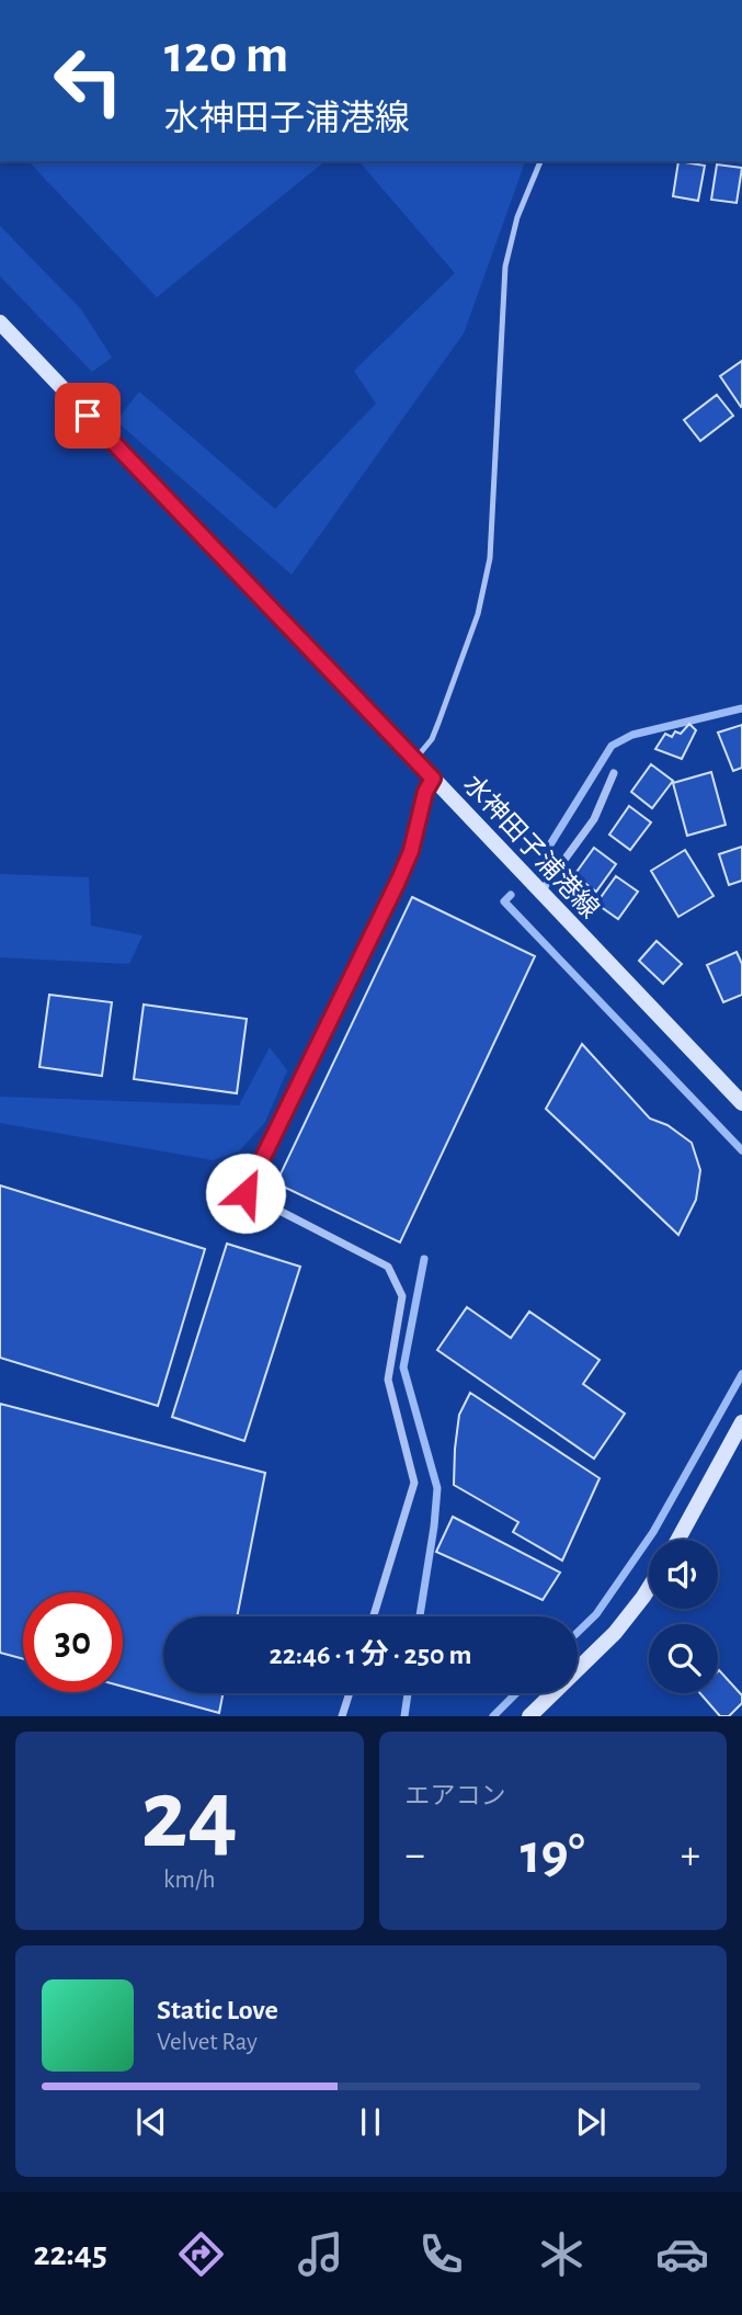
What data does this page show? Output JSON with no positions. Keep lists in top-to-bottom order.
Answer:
{
  "streets": {
    "main road": ["水神田子浦港線"]
  },
  "page": {
    "turn": ["120 m", "水神田子浦港線"],
    "limit": "30",
    "trip": "22:46 · 1 分 · 250 m",
    "tile": [
      ["24", "km/h"],
      "エアコン"
    ],
    "heat": ["−", "19°", "+"],
    "song": ["Static Love", "Velvet Ray"],
    "tabs": "22:45"
  }
}
